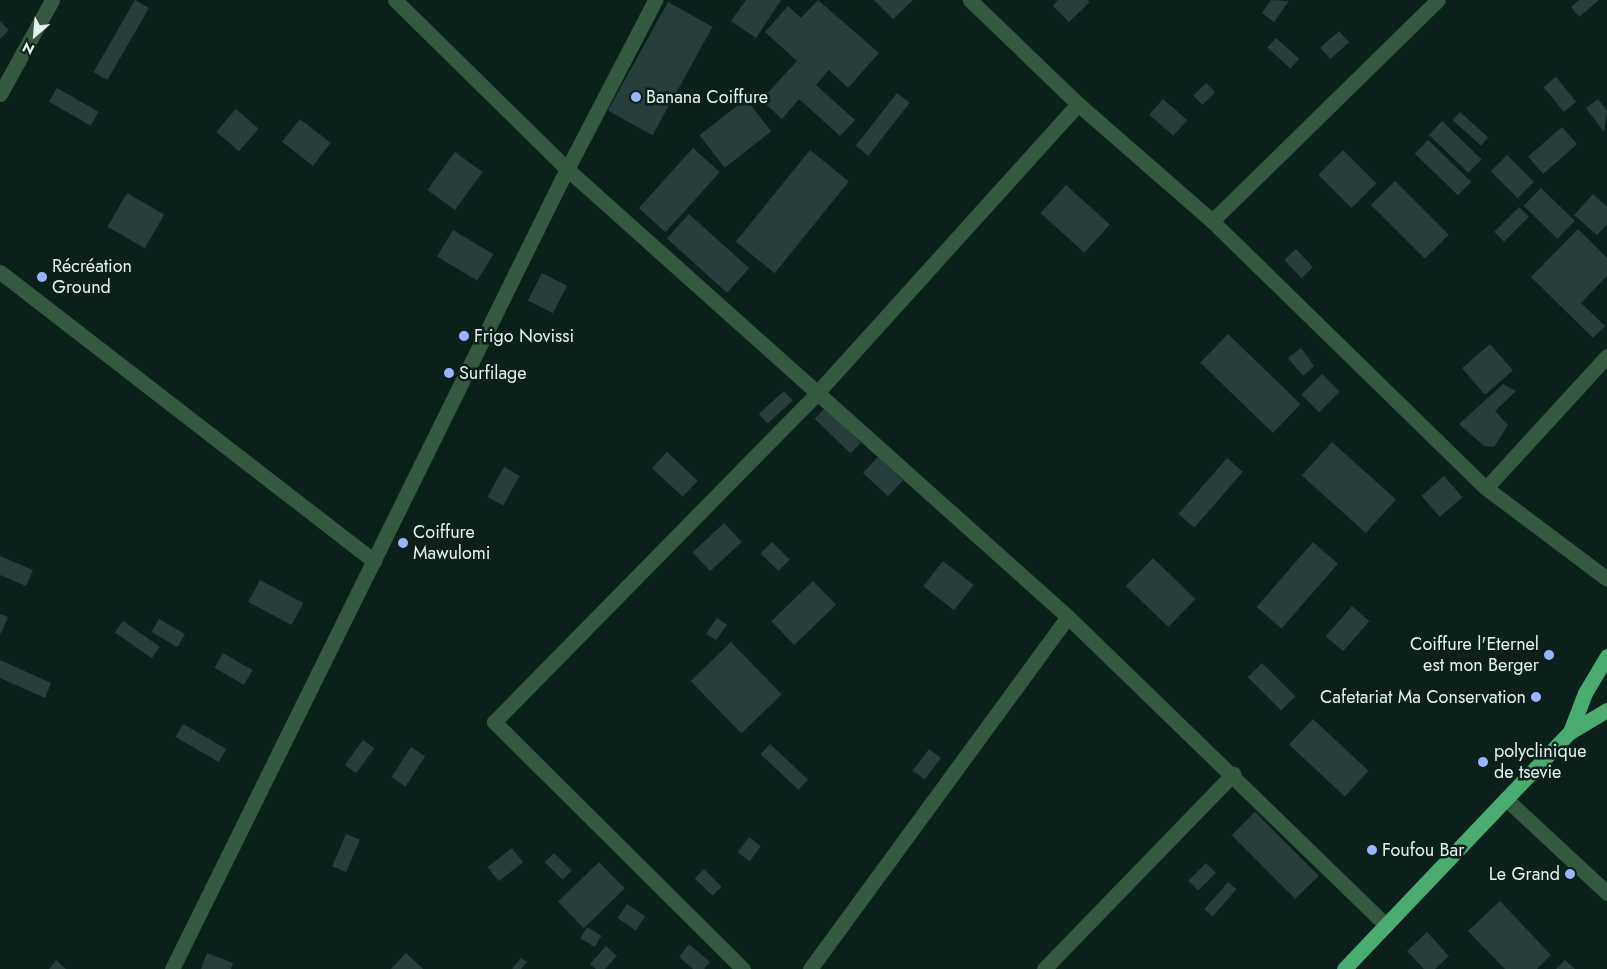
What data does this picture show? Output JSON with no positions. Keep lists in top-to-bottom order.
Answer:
{
  "places": [
    "Banana Coiffure",
    "Récréation Ground",
    "Frigo Novissi",
    "Surfilage",
    "Coiffure Mawulomi",
    "Coiffure l'Eternel est mon Berger",
    "Cafetariat Ma Conservation",
    "polyclinique de tsevie",
    "Foufou Bar",
    "Le Grand"
  ],
  "north": "bottom left"
}
